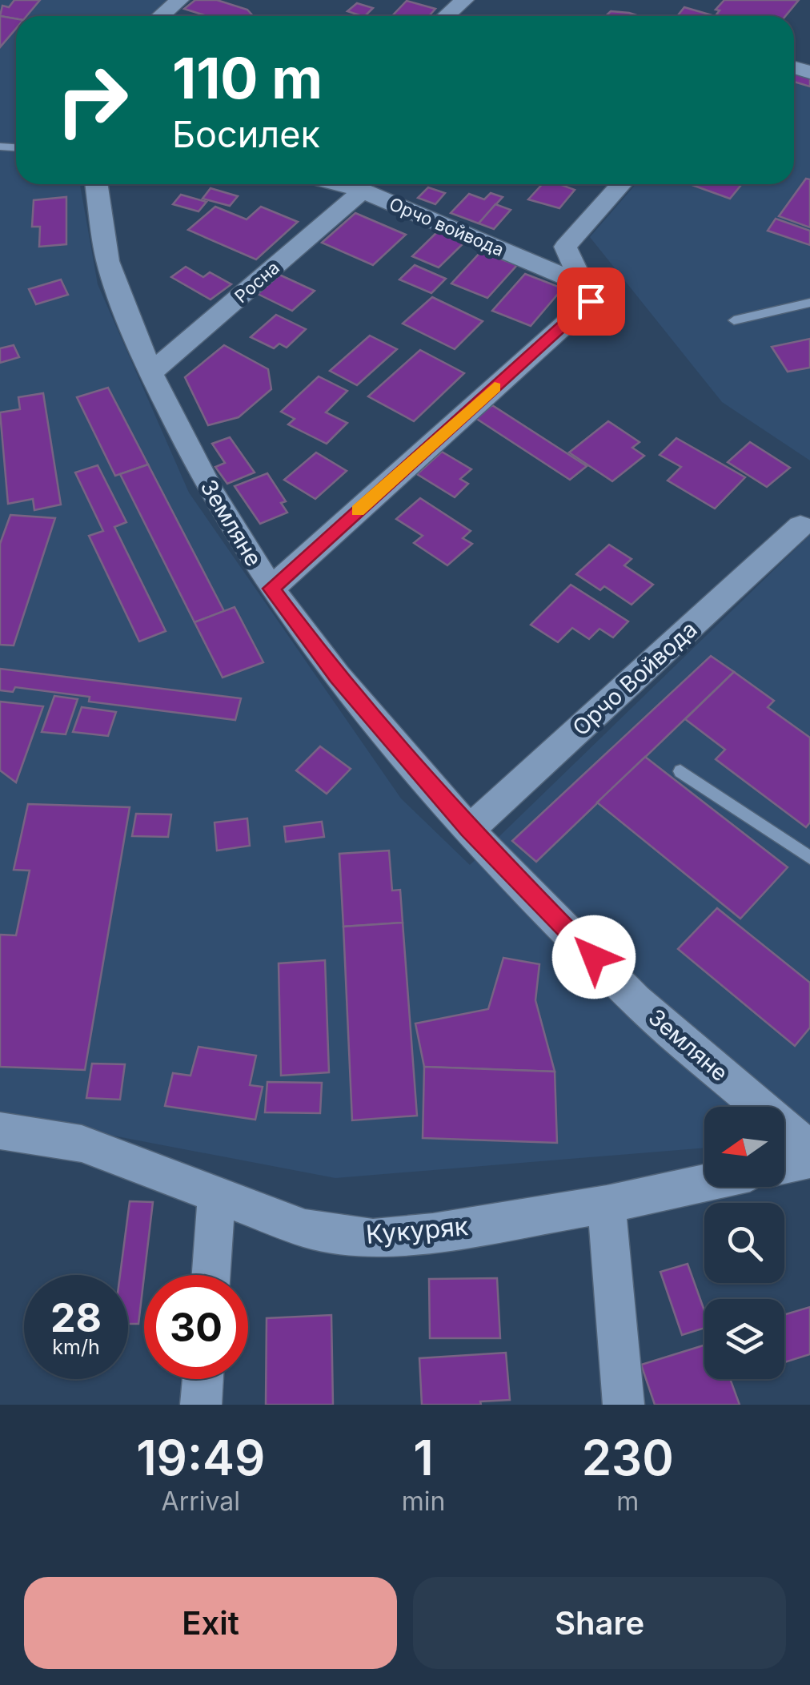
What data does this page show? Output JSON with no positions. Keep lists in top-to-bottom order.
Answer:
{
  "streets": {
    "street": [
      "Орчо войвода",
      "Росна",
      "Земляне",
      "Орчо Войвода",
      "Кукуряк"
    ]
  },
  "crossings": [
    ["Орчо войвода", "Росна"],
    ["Росна", "Земляне"],
    ["Земляне", "Орчо Войвода"]
  ],
  "north": "left",
  "page": {
    "turn": ["110 m", "Босилек"],
    "speed": "28 km/h",
    "limit": "30",
    "eta": [
      "19:49",
      "Arrival",
      "1",
      "min",
      "230",
      "m"
    ],
    "buttons": ["Exit", "Share"]
  }
}
